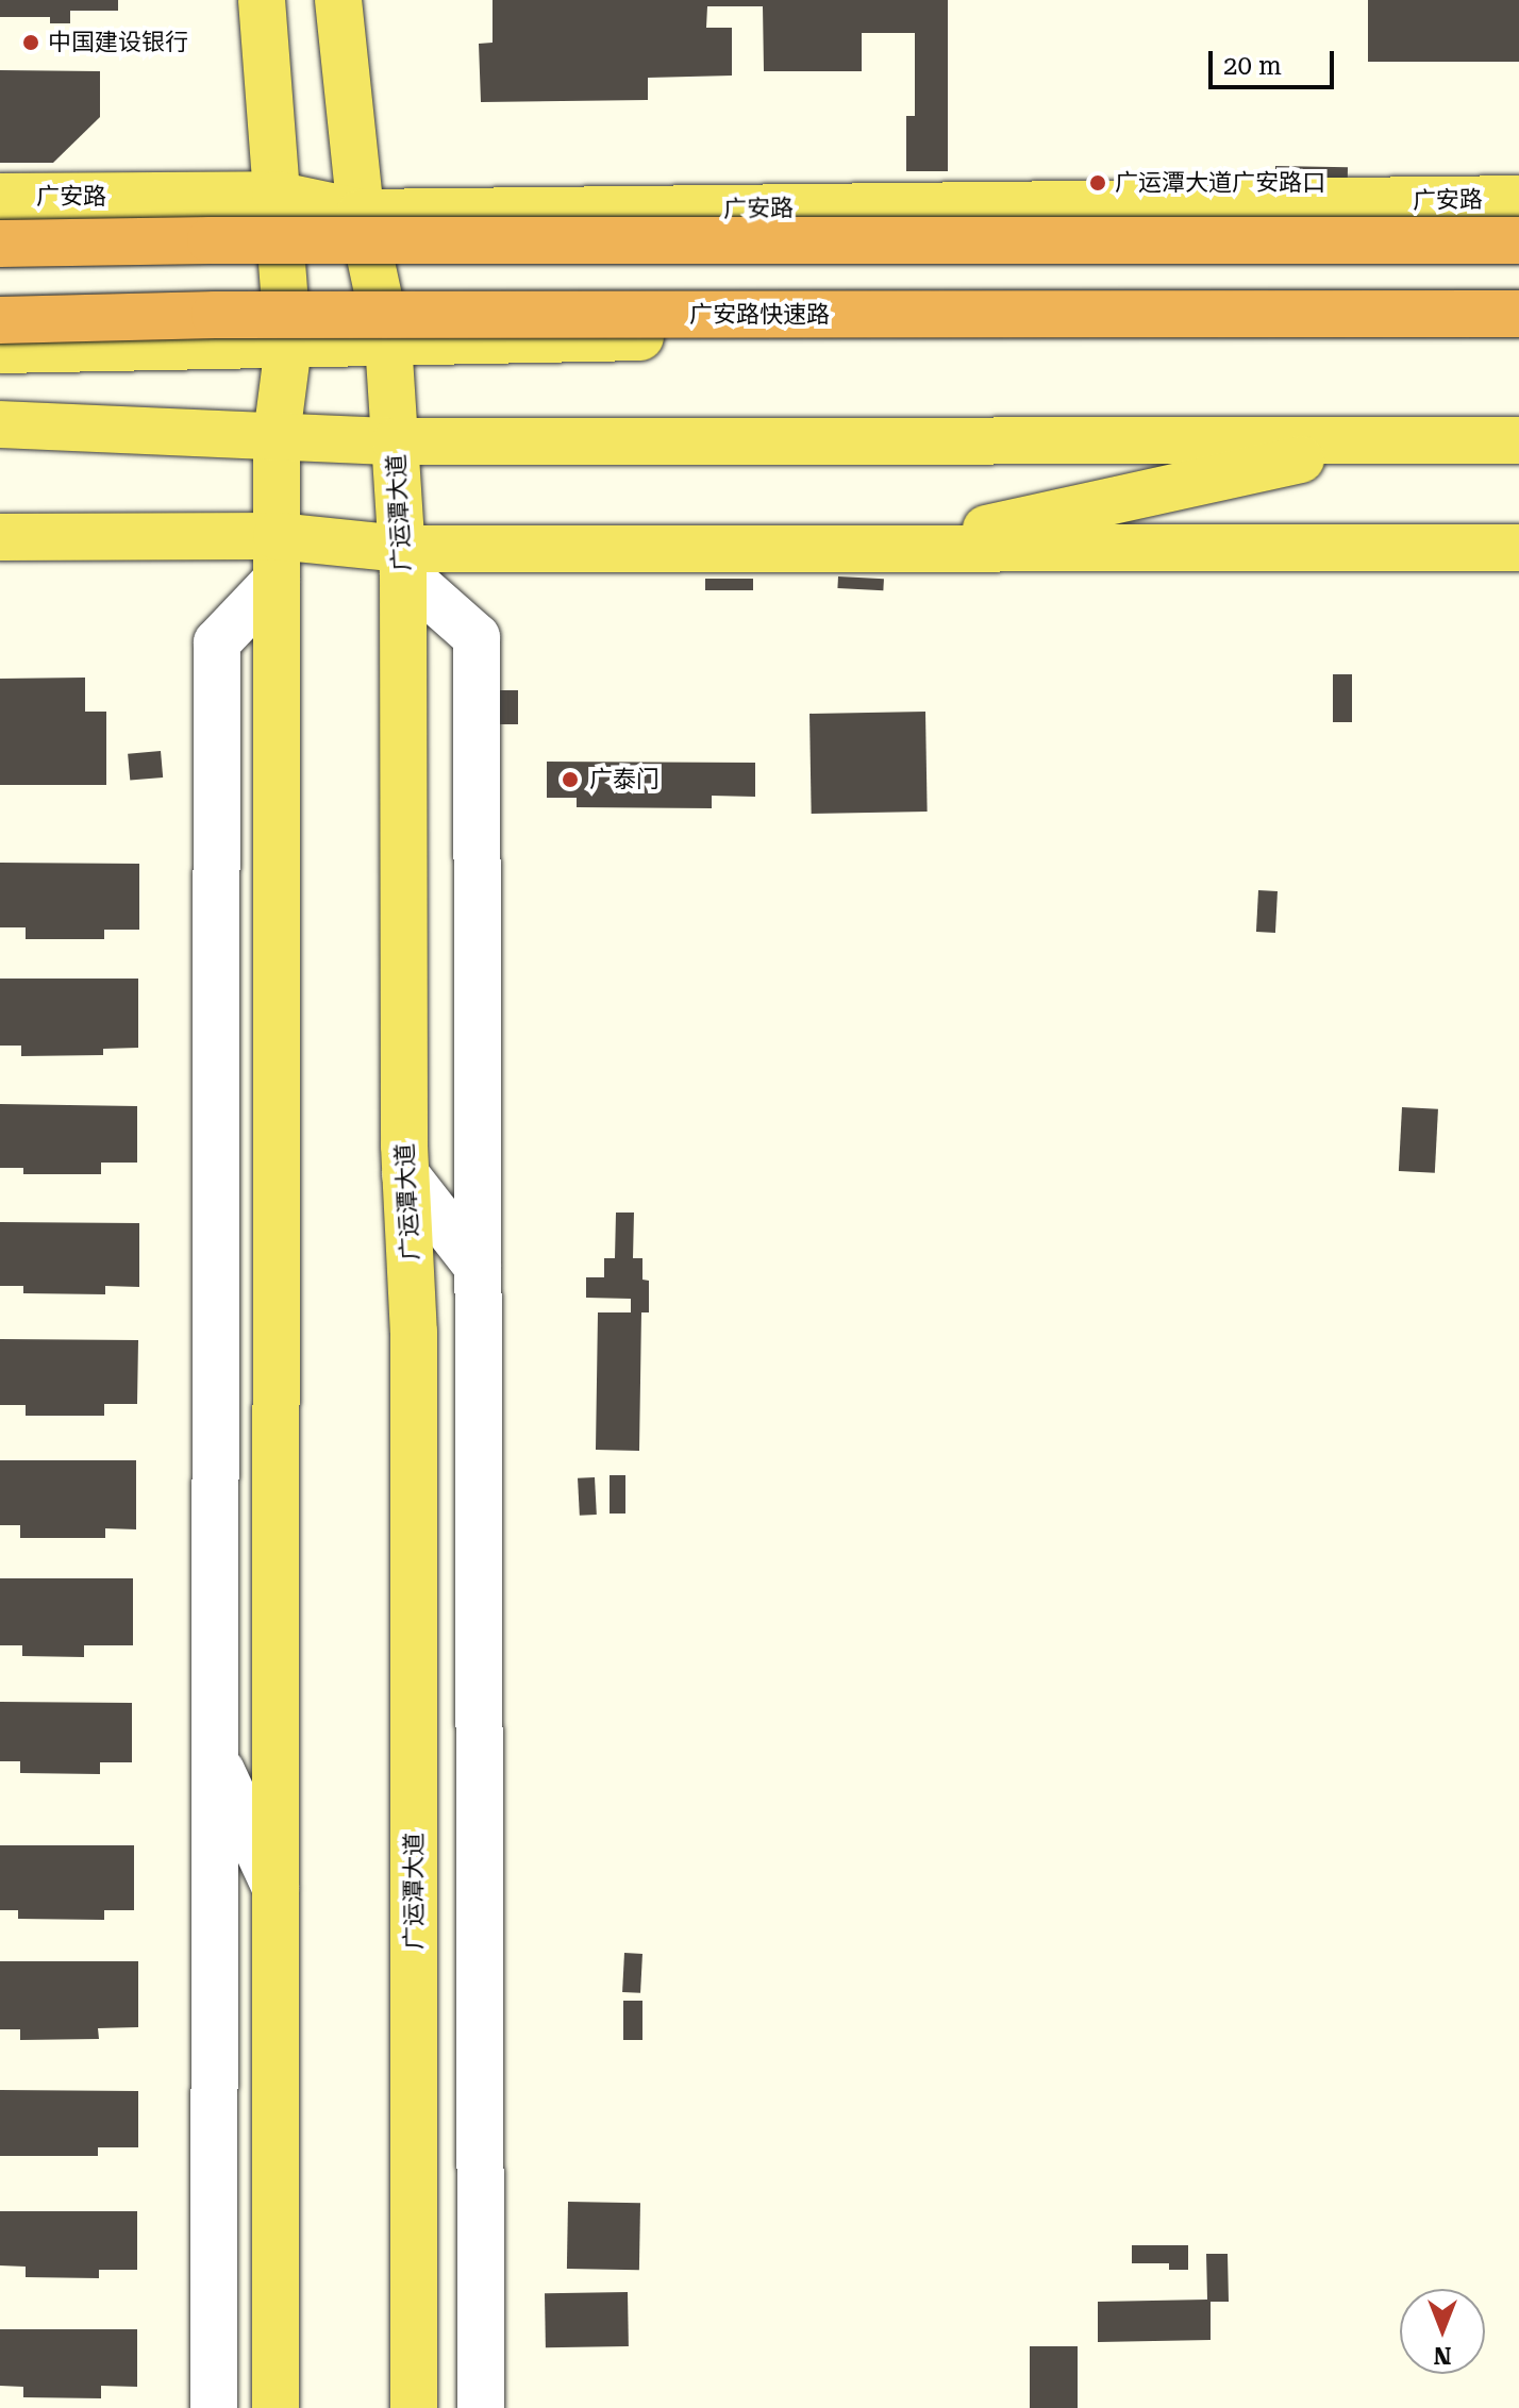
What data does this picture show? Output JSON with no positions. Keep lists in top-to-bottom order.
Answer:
{
  "streets": {
    "highway": ["广安路快速路"],
    "main road": ["广安路", "广运潭大道"]
  },
  "crossings": [
    ["广安路", "广运潭大道"]
  ],
  "places": ["中国建设银行", "广运潭大道广安路口", "广泰门"],
  "scale_bar": "20 m",
  "north": "bottom"
}
